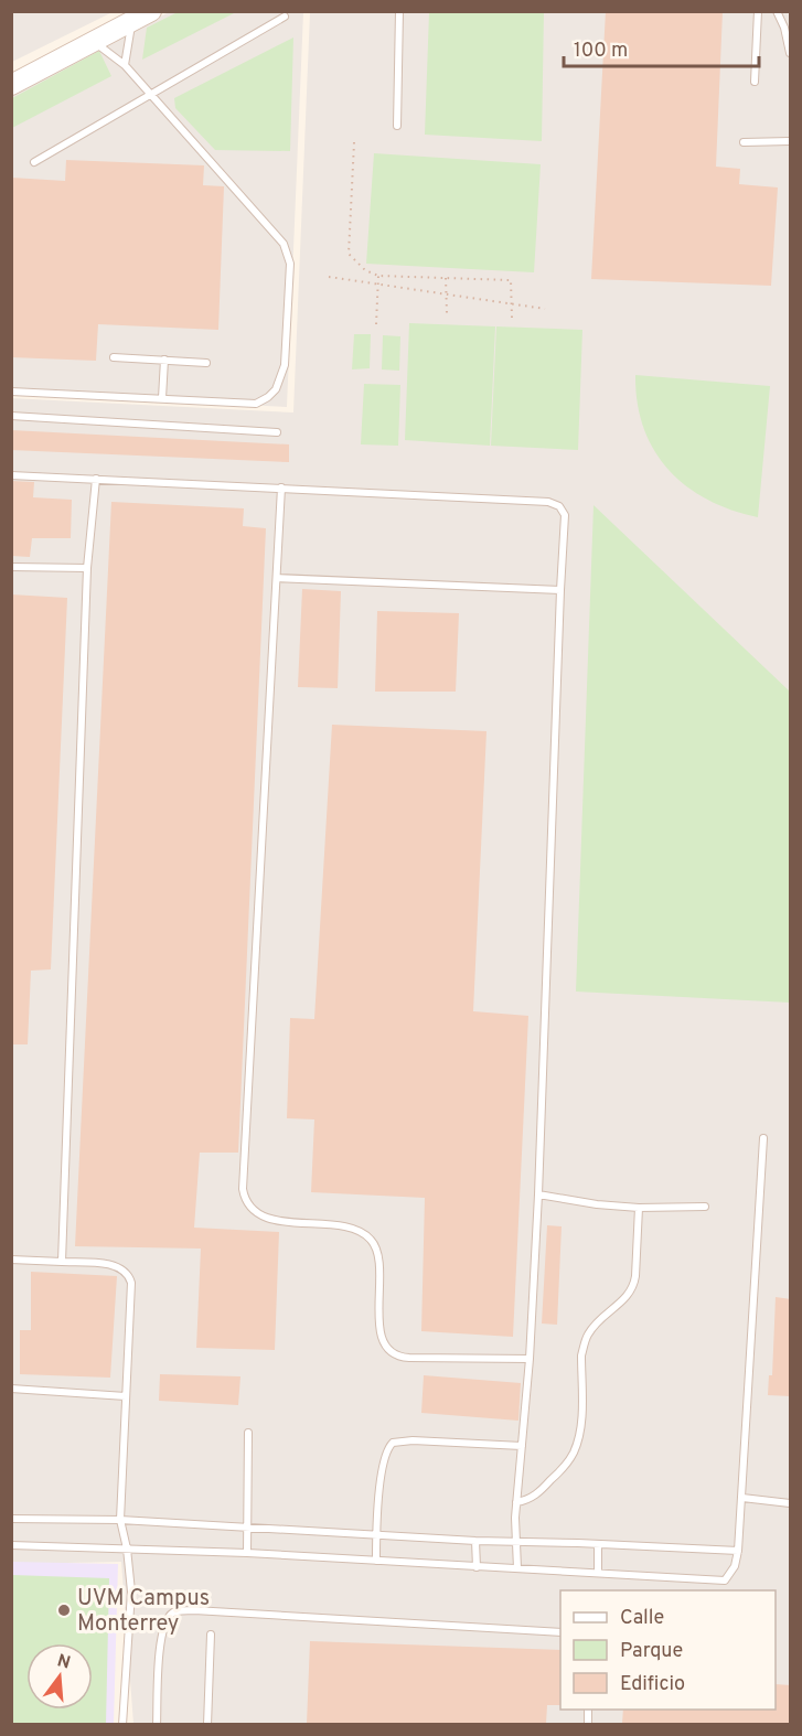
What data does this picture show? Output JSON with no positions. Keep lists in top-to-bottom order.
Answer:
{
  "places": ["UVM Campus Monterrey"],
  "legend": ["Calle", "Parque", "Edificio"],
  "scale_bar": "100 m",
  "north": "top"
}
